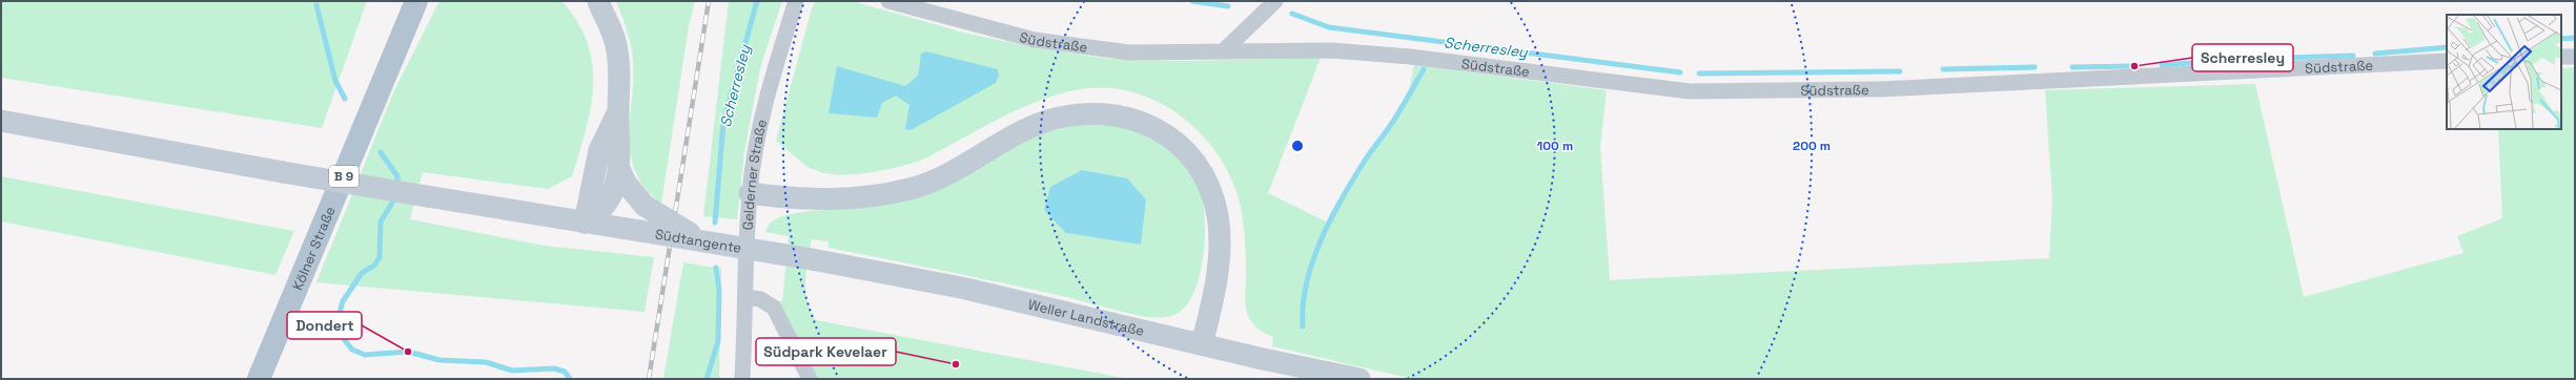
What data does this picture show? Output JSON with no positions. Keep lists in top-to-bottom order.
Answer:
{
  "streets": {
    "main road": [
      "B 9",
      "Südtangente",
      "Kölner Straße",
      "Weller Landstraße"
    ],
    "street": ["Südstraße", "Gelderner Straße"]
  },
  "crossings": [
    ["Südtangente", "Weller Landstraße"]
  ],
  "water": ["Scherresley"],
  "places": ["Scherresley", "Dondert", "Südpark Kevelaer"],
  "rings": ["100 m", "200 m"]
}
